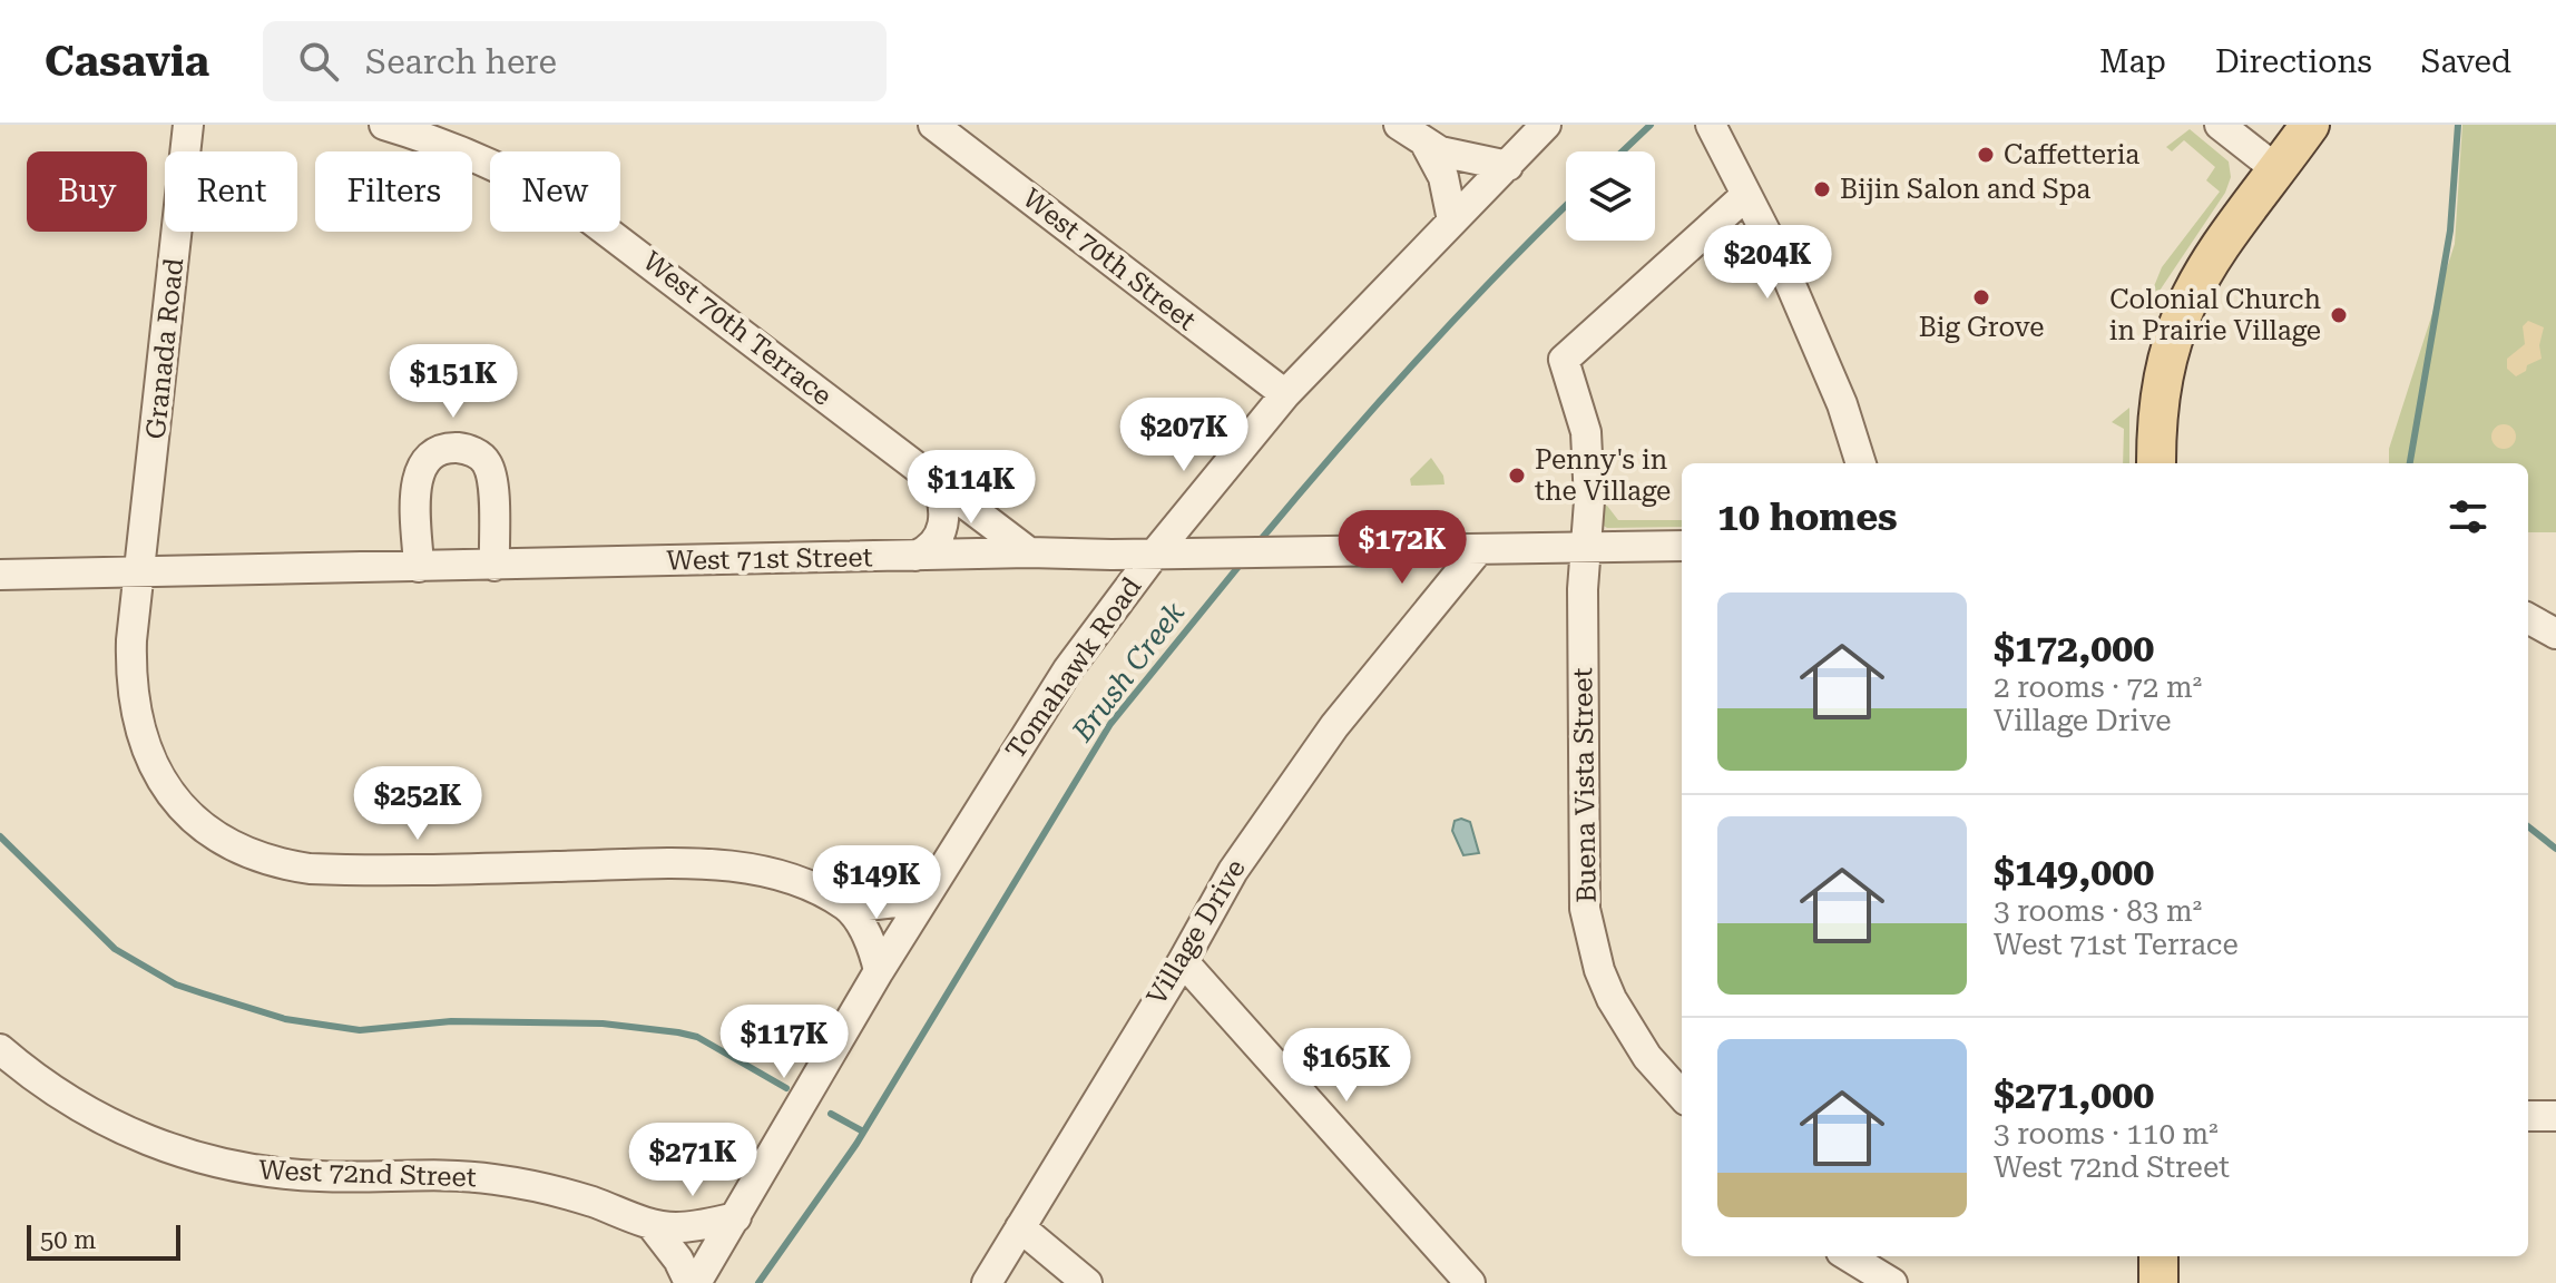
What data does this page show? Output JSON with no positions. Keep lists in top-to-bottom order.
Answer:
{
  "streets": {
    "street": [
      "West 70th Street",
      "West 70th Terrace",
      "Granada Road",
      "West 71st Street",
      "Tomahawk Road",
      "Buena Vista Street",
      "Village Drive",
      "West 72nd Street"
    ]
  },
  "crossings": [
    ["West 70th Street", "Tomahawk Road"],
    ["West 70th Terrace", "West 71st Street"],
    ["Granada Road", "West 71st Street"],
    ["West 71st Street", "Tomahawk Road"],
    ["West 71st Street", "Buena Vista Street"],
    ["West 71st Street", "Village Drive"],
    ["Tomahawk Road", "West 72nd Street"]
  ],
  "water": ["Brush Creek"],
  "places": [
    "Caffetteria",
    "Bijin Salon and Spa",
    "Big Grove",
    "Colonial Church in Prairie Village",
    "Penny's in the Village"
  ],
  "scale_bar": "50 m",
  "page": {
    "header": "Casavia",
    "search": "Search here",
    "nav": ["Map", "Directions", "Saved"],
    "chip": [
      "Buy",
      "Rent",
      "Filters",
      "New"
    ],
    "price": [
      "$204K",
      "$151K",
      "$207K",
      "$114K",
      "$172K",
      "$252K",
      "$149K",
      "$117K",
      "$165K",
      "$271K"
    ],
    "heading": "10 homes",
    "list": [
      {
        "name": "$172,000",
        "note": "2 rooms · 72 m² · Village Drive"
      },
      {
        "name": "$149,000",
        "note": "3 rooms · 83 m² · West 71st Terrace"
      },
      {
        "name": "$271,000",
        "note": "3 rooms · 110 m² · West 72nd Street"
      }
    ],
    "scale": "50 m"
  }
}
